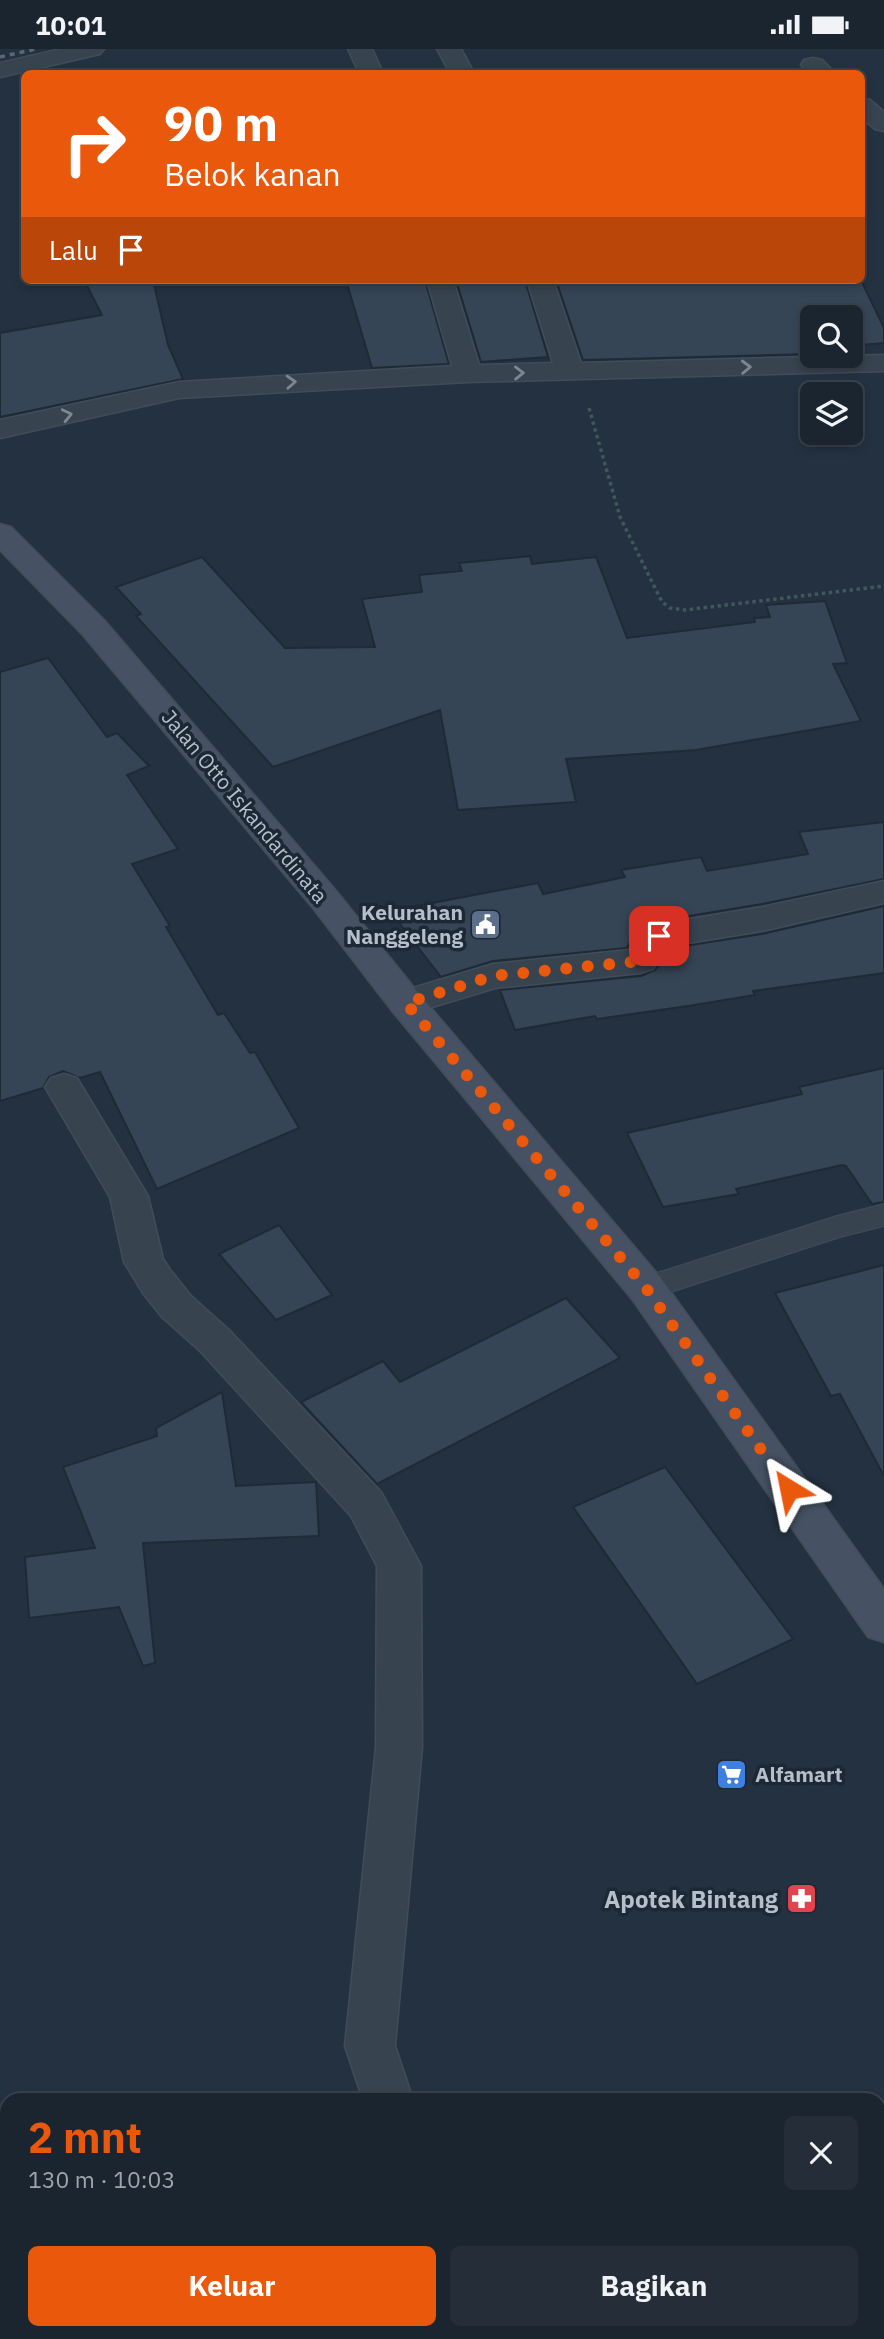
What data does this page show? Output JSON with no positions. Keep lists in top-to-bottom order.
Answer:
{
  "streets": {
    "main road": ["Jalan Otto Iskandardinata"]
  },
  "places": {
    "public building": ["Kelurahan Nanggeleng"],
    "supermarket": ["Alfamart"],
    "pharmacy": ["Apotek Bintang"]
  },
  "page": {
    "status": "10:01",
    "turn": ["90 m", "Belok kanan"],
    "then": "Lalu",
    "heading": ["2 mnt", "130 m · 10:03"],
    "buttons": ["Keluar", "Bagikan"]
  }
}
